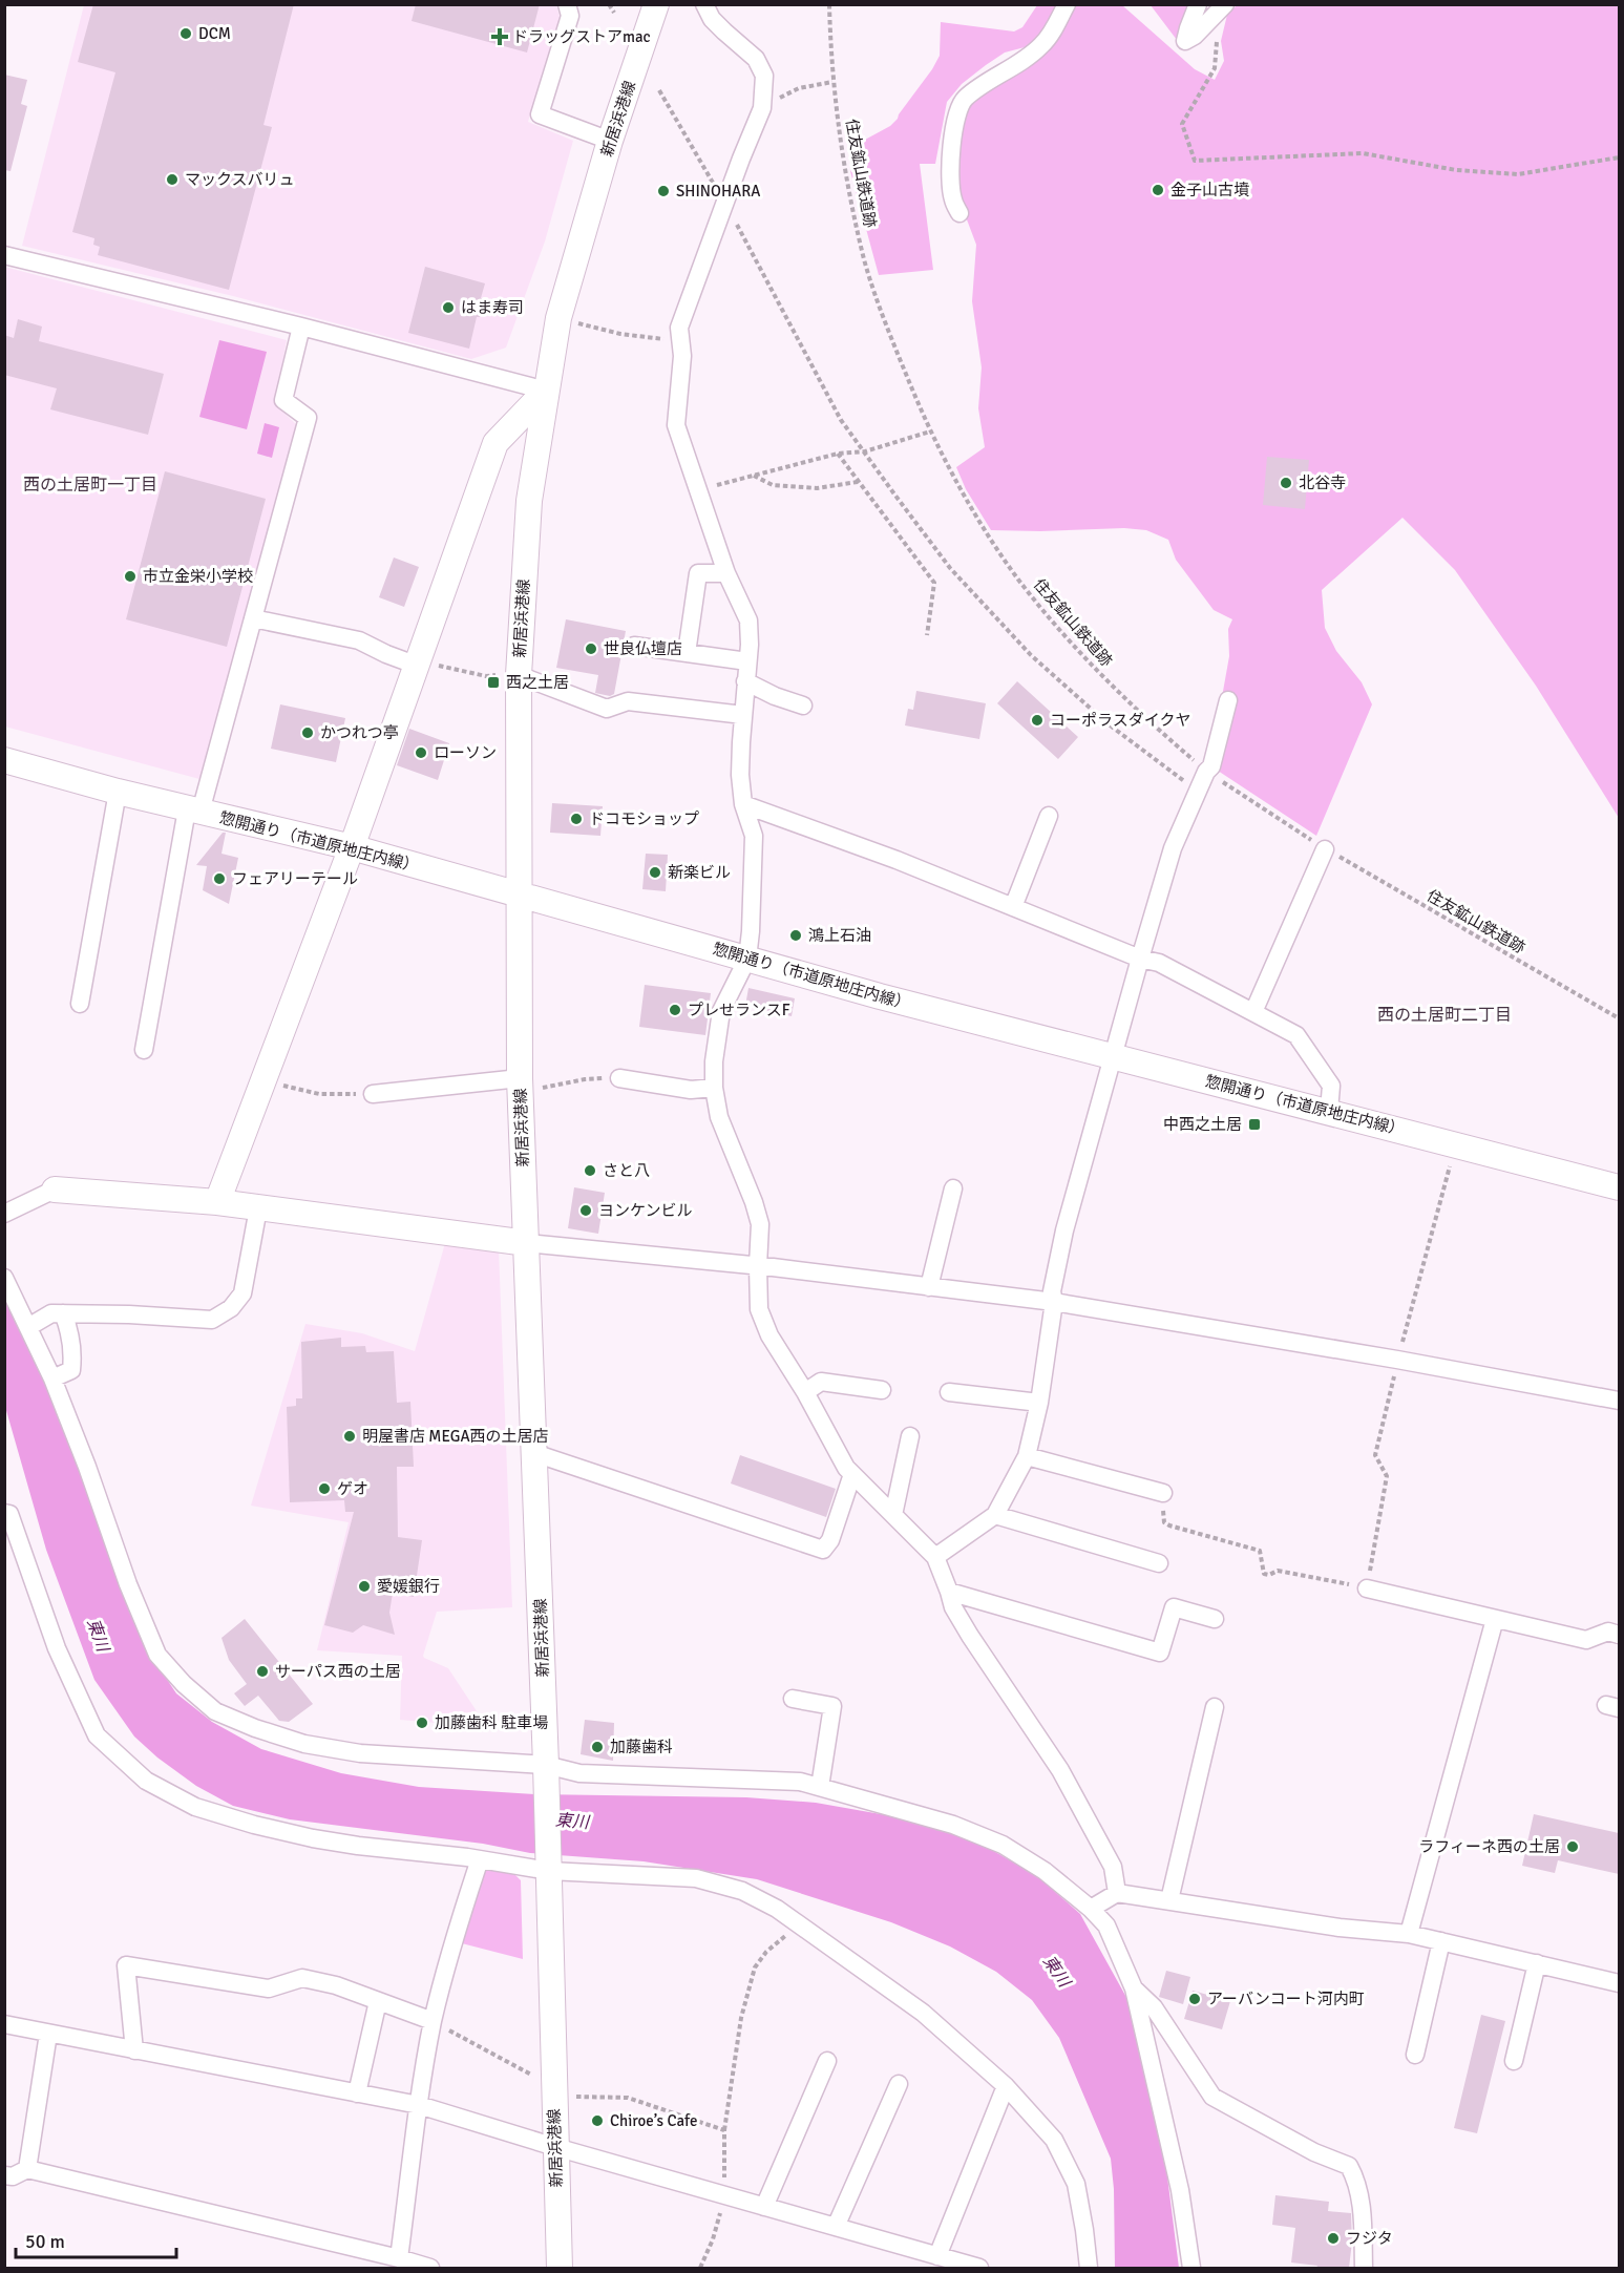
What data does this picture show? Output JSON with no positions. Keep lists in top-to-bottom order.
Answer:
{
  "streets": {
    "street": ["新居浜港線", "惣開通り（市道原地庄内線）"],
    "path": ["住友鉱山鉄道跡"]
  },
  "crossings": [
    ["新居浜港線", "惣開通り（市道原地庄内線）"]
  ],
  "districts": ["西の土居町一丁目", "西の土居町二丁目"],
  "water": ["東川"],
  "places": {
    "other": [
      "DCM",
      "マックスバリュ",
      "金子山古墳",
      "SHINOHARA",
      "はま寿司",
      "北谷寺",
      "市立金栄小学校",
      "世良仏壇店",
      "コーポラスダイクヤ",
      "かつれつ亭",
      "ローソン",
      "ドコモショップ",
      "新楽ビル",
      "フェアリーテール",
      "鴻上石油",
      "プレせランスF",
      "さと八",
      "ヨンケンビル",
      "明屋書店 MEGA西の土居店",
      "ゲオ",
      "愛媛銀行",
      "サーパス西の土居",
      "加藤歯科 駐車場",
      "加藤歯科",
      "ラフィーネ西の土居",
      "アーバンコート河内町",
      "Chiroe’s Cafe",
      "フジタ"
    ],
    "health": ["ドラッグストアmac"],
    "transit": ["西之土居", "中西之土居"]
  },
  "scale_bar": "50 m"
}
